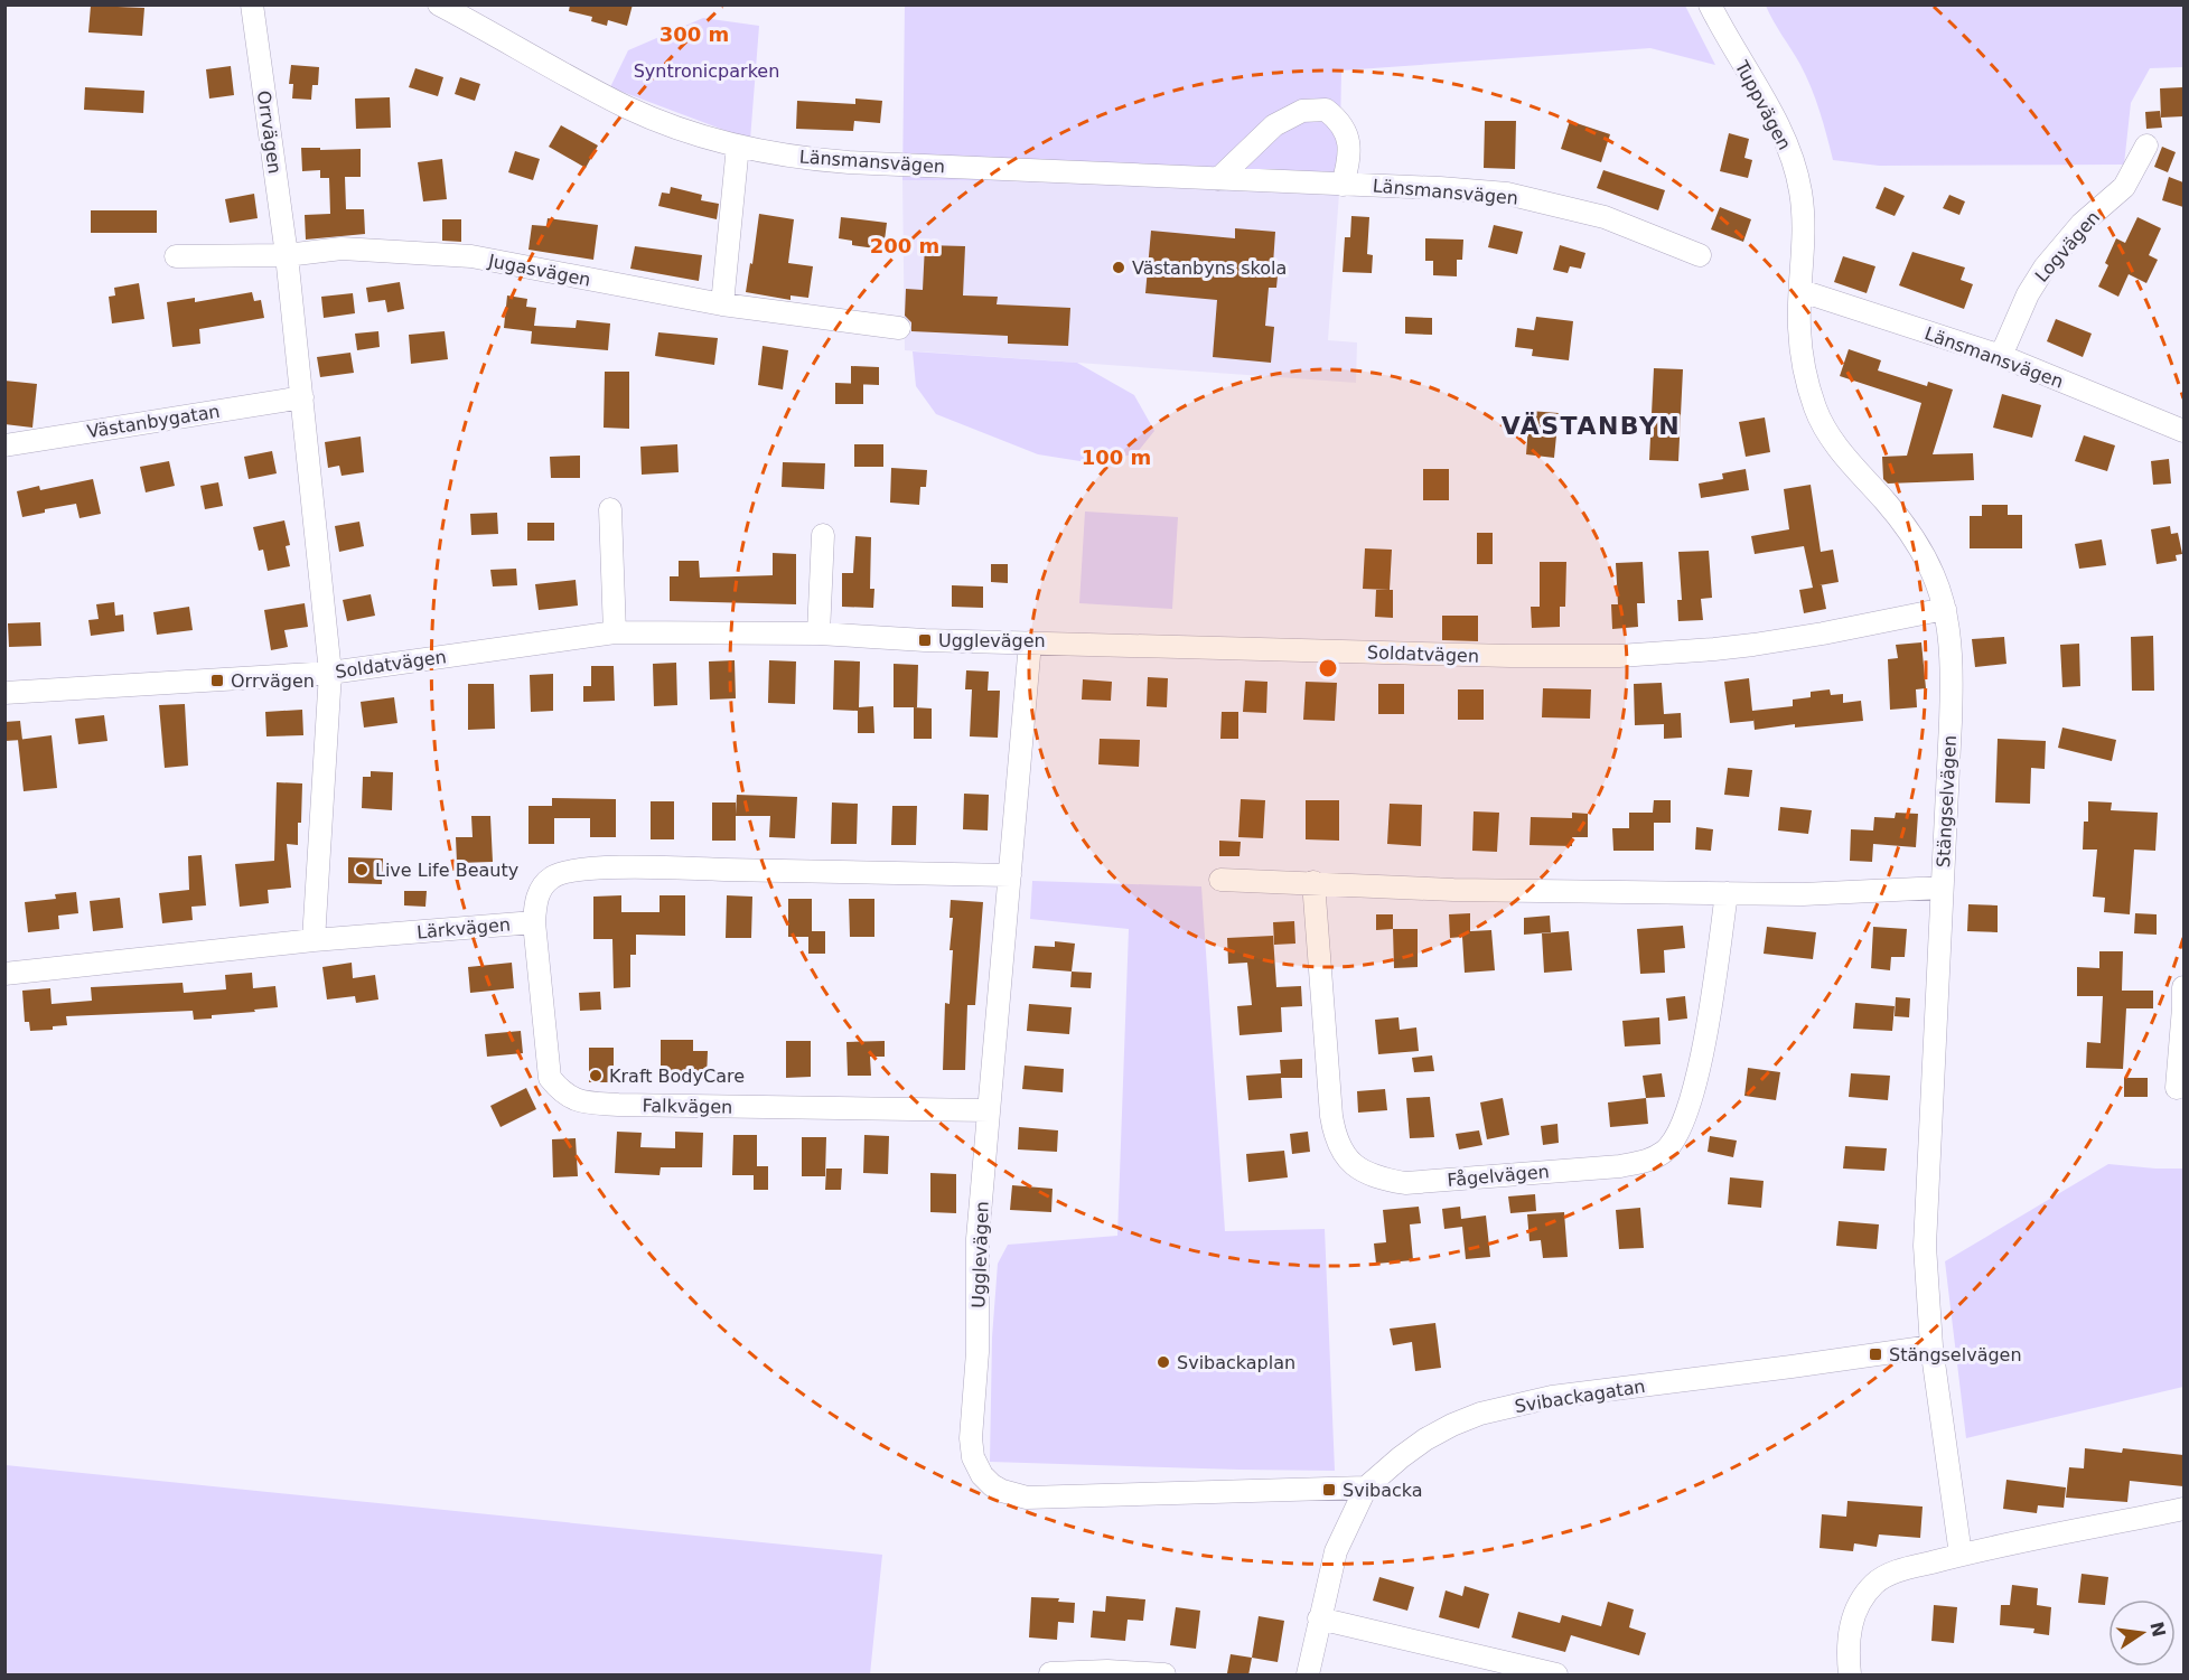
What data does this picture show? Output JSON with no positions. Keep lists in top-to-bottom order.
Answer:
{
  "streets": {
    "street": [
      "Tuppvägen",
      "Orrvägen",
      "Länsmansvägen",
      "Logvägen",
      "Jugasvägen",
      "Västanbygatan",
      "Soldatvägen",
      "Stängselvägen",
      "Lärkvägen",
      "Falkvägen",
      "Fågelvägen",
      "Ugglevägen",
      "Svibackagatan"
    ]
  },
  "crossings": [
    ["Tuppvägen", "Länsmansvägen"],
    ["Tuppvägen", "Stängselvägen"],
    ["Orrvägen", "Jugasvägen"],
    ["Orrvägen", "Västanbygatan"],
    ["Orrvägen", "Soldatvägen"],
    ["Orrvägen", "Lärkvägen"],
    ["Länsmansvägen", "Logvägen"],
    ["Länsmansvägen", "Stängselvägen"],
    ["Soldatvägen", "Stängselvägen"],
    ["Soldatvägen", "Ugglevägen"],
    ["Stängselvägen", "Svibackagatan"],
    ["Lärkvägen", "Falkvägen"],
    ["Lärkvägen", "Ugglevägen"],
    ["Falkvägen", "Ugglevägen"],
    ["Ugglevägen", "Svibackagatan"]
  ],
  "districts": ["VÄSTANBYN"],
  "parks": ["Syntronicparken"],
  "places": {
    "other": [
      "Västanbyns skola",
      "Live Life Beauty",
      "Kraft BodyCare",
      "Svibackaplan"
    ],
    "transit": [
      "Ugglevägen",
      "Orrvägen",
      "Stängselvägen",
      "Svibacka"
    ]
  },
  "north": "right",
  "rings": ["300 m", "200 m", "100 m"]
}
